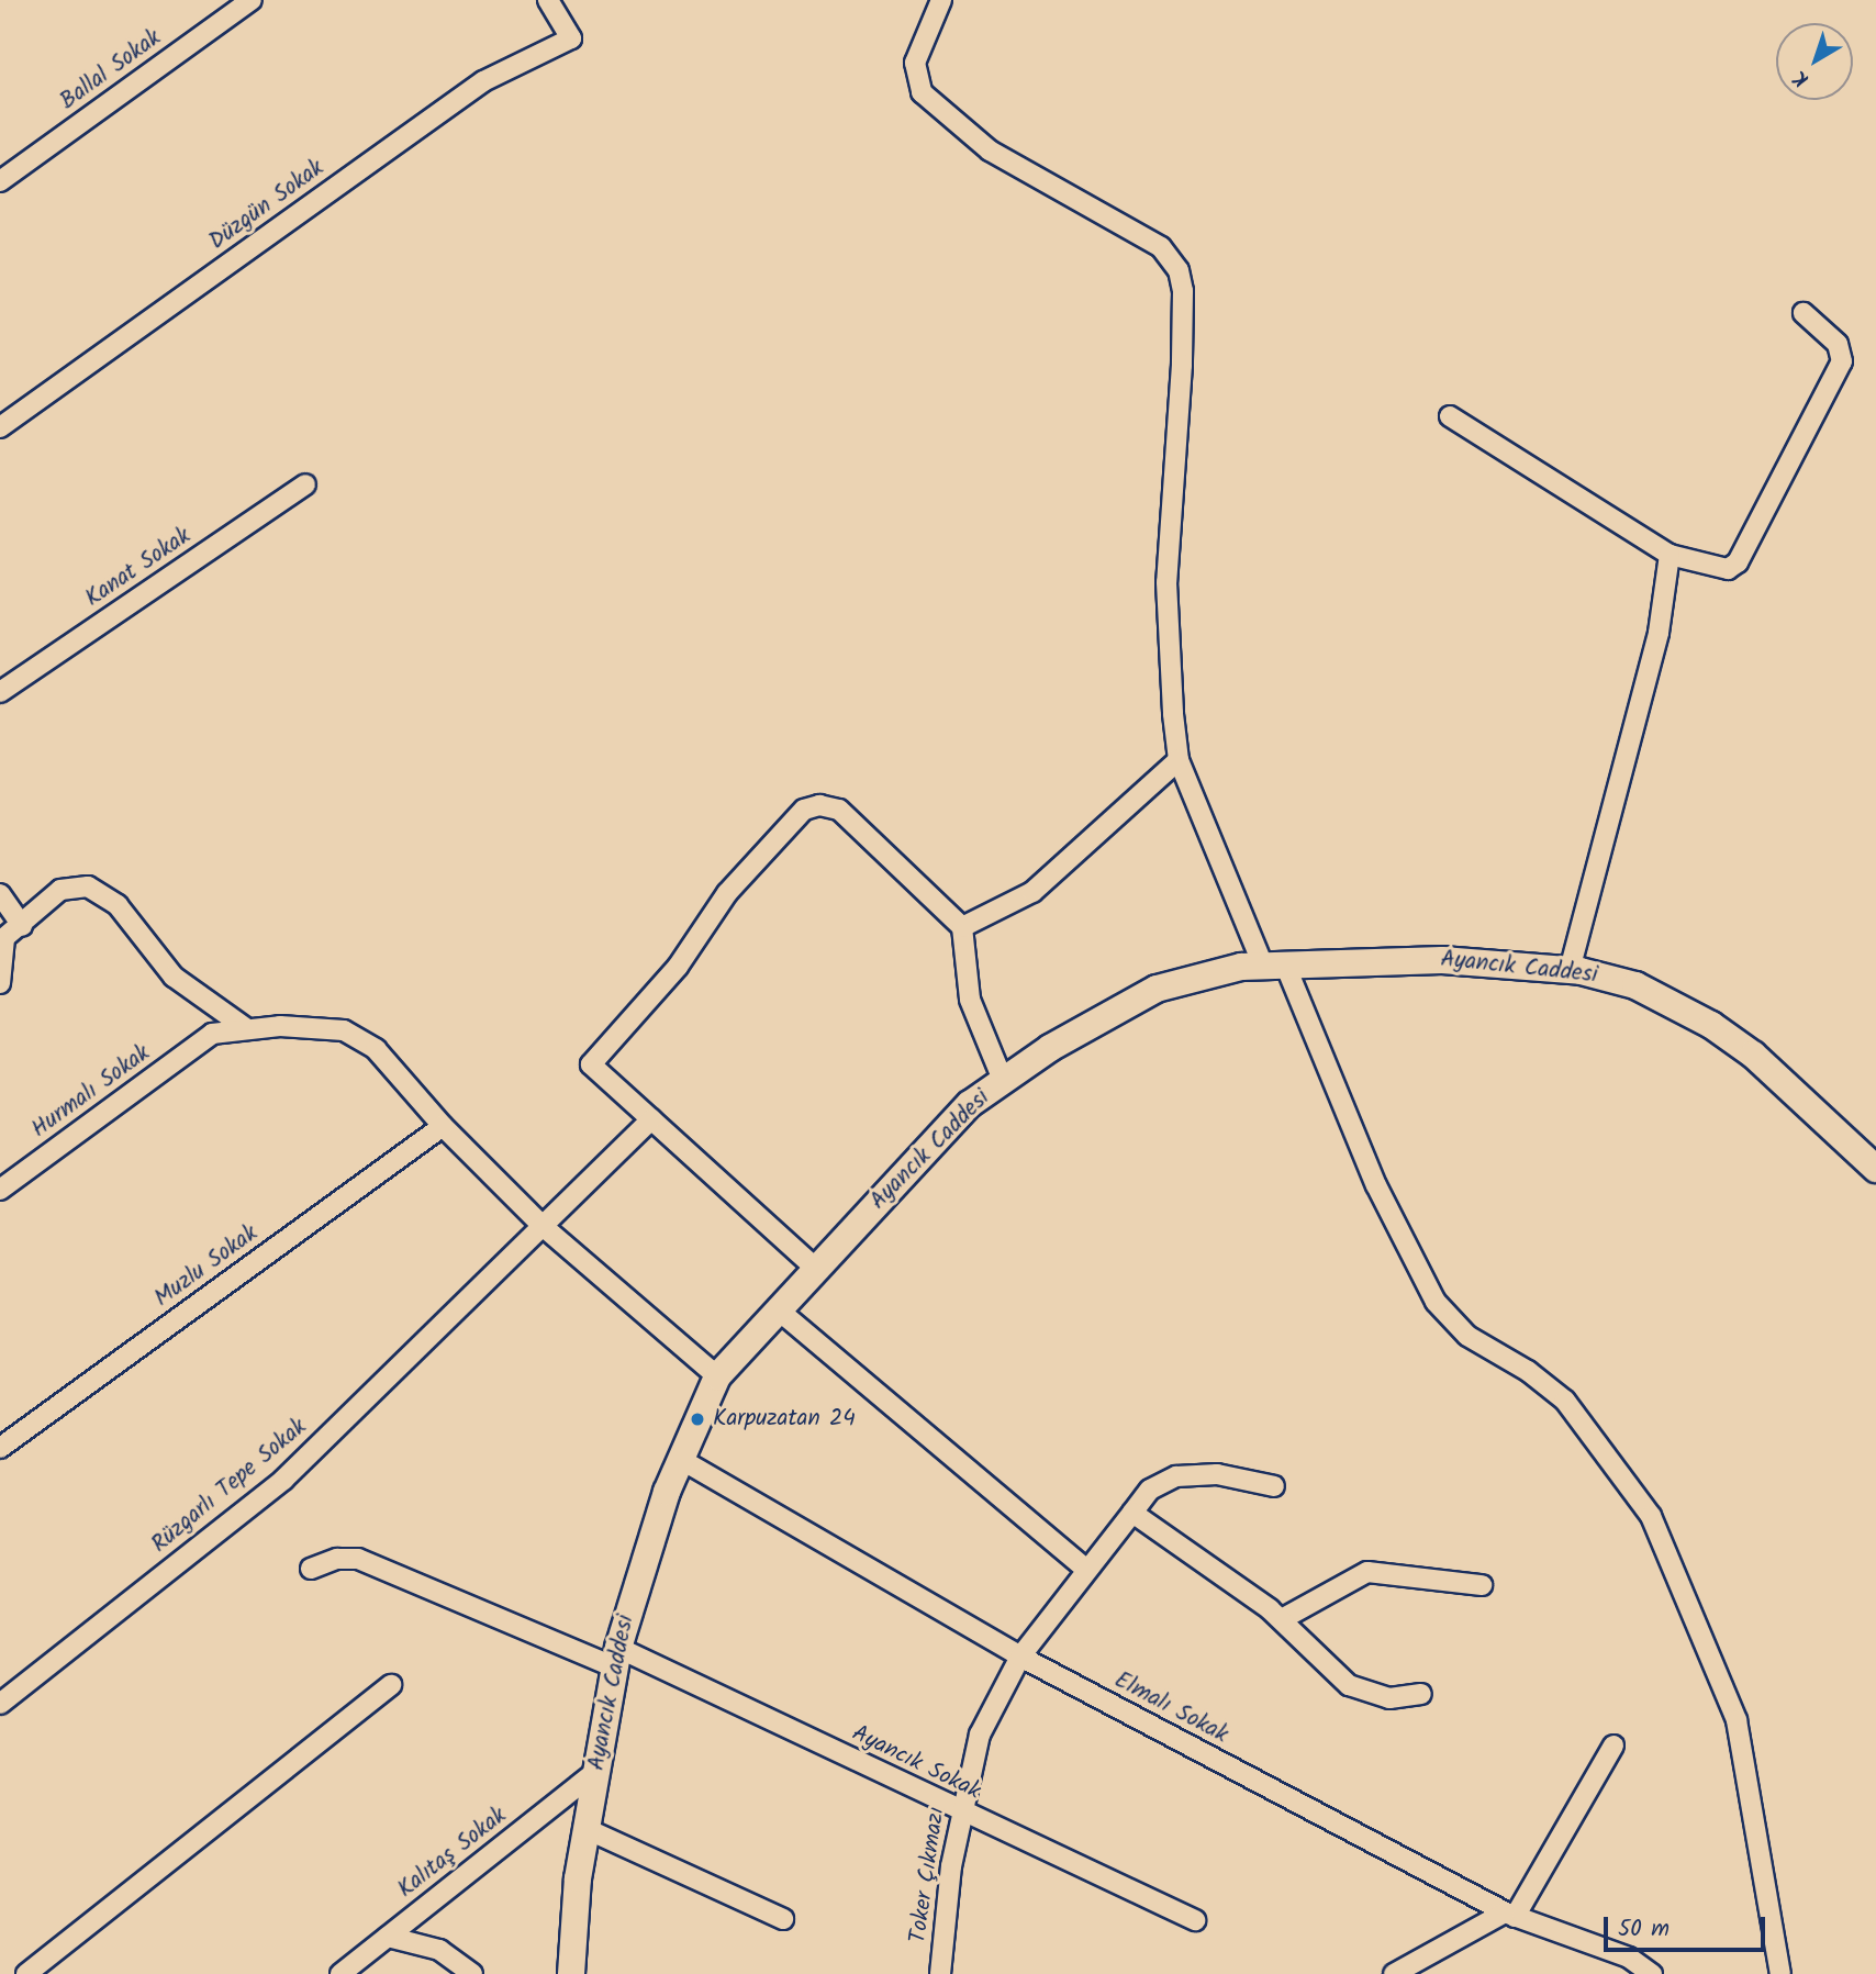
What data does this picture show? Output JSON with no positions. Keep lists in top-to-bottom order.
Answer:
{
  "streets": {
    "street": [
      "Ballal Sokak",
      "Düzgün Sokak",
      "Kanat Sokak",
      "Ayancık Caddesi",
      "Hurmalı Sokak",
      "Muzlu Sokak",
      "Rüzgarlı Tepe Sokak",
      "Elmalı Sokak",
      "Ayancık Sokak",
      "Kalıtaş Sokak",
      "Toker Çıkmazı"
    ]
  },
  "crossings": [
    ["Ayancık Caddesi", "Elmalı Sokak"],
    ["Ayancık Caddesi", "Ayancık Sokak"],
    ["Ayancık Caddesi", "Kalıtaş Sokak"],
    ["Elmalı Sokak", "Toker Çıkmazı"],
    ["Ayancık Sokak", "Toker Çıkmazı"]
  ],
  "places": ["Karpuzatan 24"],
  "scale_bar": "50 m",
  "north": "bottom left"
}
